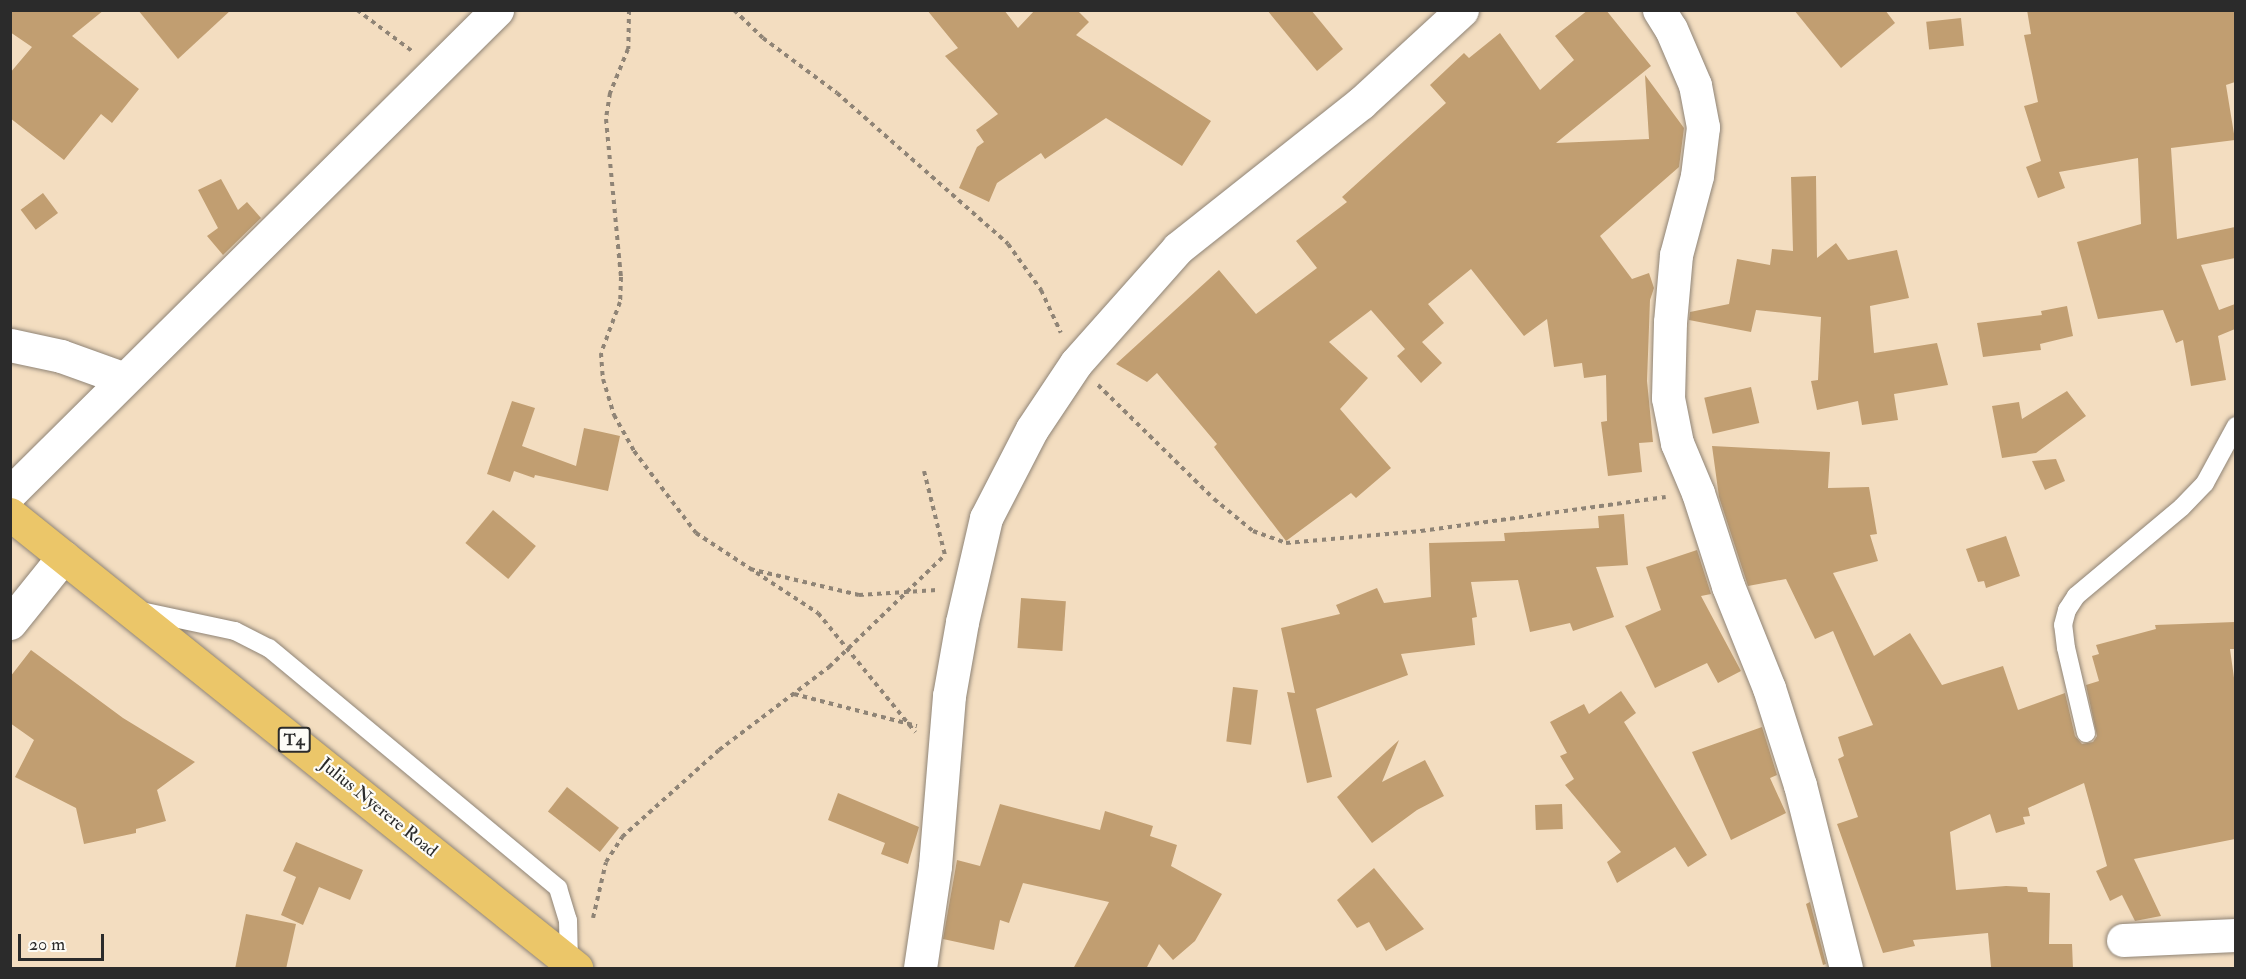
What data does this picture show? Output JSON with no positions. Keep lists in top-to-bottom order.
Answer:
{
  "streets": {
    "highway": ["T4", "Julius Nyerere Road"]
  },
  "scale_bar": "20 m"
}
